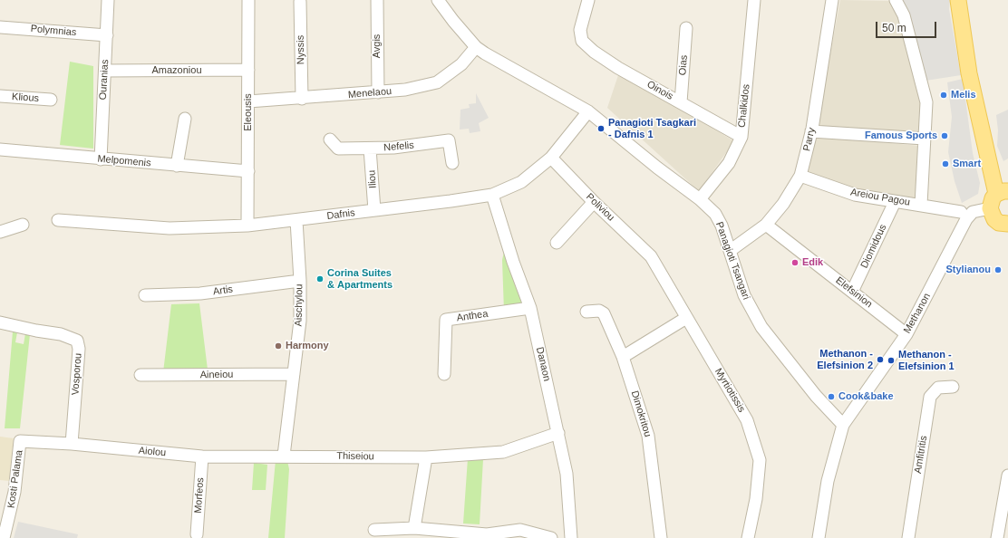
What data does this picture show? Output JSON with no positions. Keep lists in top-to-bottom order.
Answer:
{
  "streets": {
    "street": [
      "Polymnias",
      "Avgis",
      "Nyssis",
      "Oias",
      "Amazoniou",
      "Ouranias",
      "Oinois",
      "Menelaou",
      "Klious",
      "Chalkidos",
      "Eleousis",
      "Parry",
      "Nefelis",
      "Melpomenis",
      "Iliou",
      "Areiou Pagou",
      "Poliviou",
      "Dafnis",
      "Diomidous",
      "Panagioti Tsangari",
      "Artis",
      "Elefsinion",
      "Aischylou",
      "Methanon",
      "Anthea",
      "Danaon",
      "Vosporou",
      "Aineiou",
      "Myrtiotissis",
      "Dimokritou",
      "Aiolou",
      "Amfitritis",
      "Thiseiou",
      "Kosti Palama",
      "Morfeos"
    ]
  },
  "crossings": [
    ["Polymnias", "Ouranias"],
    ["Avgis", "Menelaou"],
    ["Nyssis", "Menelaou"],
    ["Oias", "Oinois"],
    ["Amazoniou", "Ouranias"],
    ["Amazoniou", "Eleousis"],
    ["Ouranias", "Melpomenis"],
    ["Oinois", "Chalkidos"],
    ["Menelaou", "Eleousis"],
    ["Menelaou", "Panagioti Tsangari"],
    ["Chalkidos", "Panagioti Tsangari"],
    ["Eleousis", "Melpomenis"],
    ["Eleousis", "Dafnis"],
    ["Parry", "Areiou Pagou"],
    ["Parry", "Panagioti Tsangari"],
    ["Parry", "Elefsinion"],
    ["Nefelis", "Iliou"],
    ["Iliou", "Dafnis"],
    ["Areiou Pagou", "Diomidous"],
    ["Poliviou", "Dafnis"],
    ["Poliviou", "Myrtiotissis"],
    ["Dafnis", "Panagioti Tsangari"],
    ["Dafnis", "Aischylou"],
    ["Dafnis", "Danaon"],
    ["Diomidous", "Elefsinion"],
    ["Panagioti Tsangari", "Methanon"],
    ["Artis", "Aischylou"],
    ["Elefsinion", "Methanon"],
    ["Aischylou", "Aineiou"],
    ["Aischylou", "Aiolou"],
    ["Aischylou", "Thiseiou"],
    ["Anthea", "Danaon"],
    ["Danaon", "Thiseiou"],
    ["Vosporou", "Aiolou"],
    ["Aiolou", "Thiseiou"],
    ["Aiolou", "Kosti Palama"],
    ["Aiolou", "Morfeos"]
  ],
  "places": [
    "Melis",
    "Panagioti Tsagkari - Dafnis 1",
    "Famous Sports",
    "Smart",
    "Edik",
    "Stylianou",
    "Corina Suites & Apartments",
    "Harmony",
    "Methanon - Elefsinion 2",
    "Methanon - Elefsinion 1",
    "Cook&bake"
  ],
  "scale_bar": "50 m"
}
